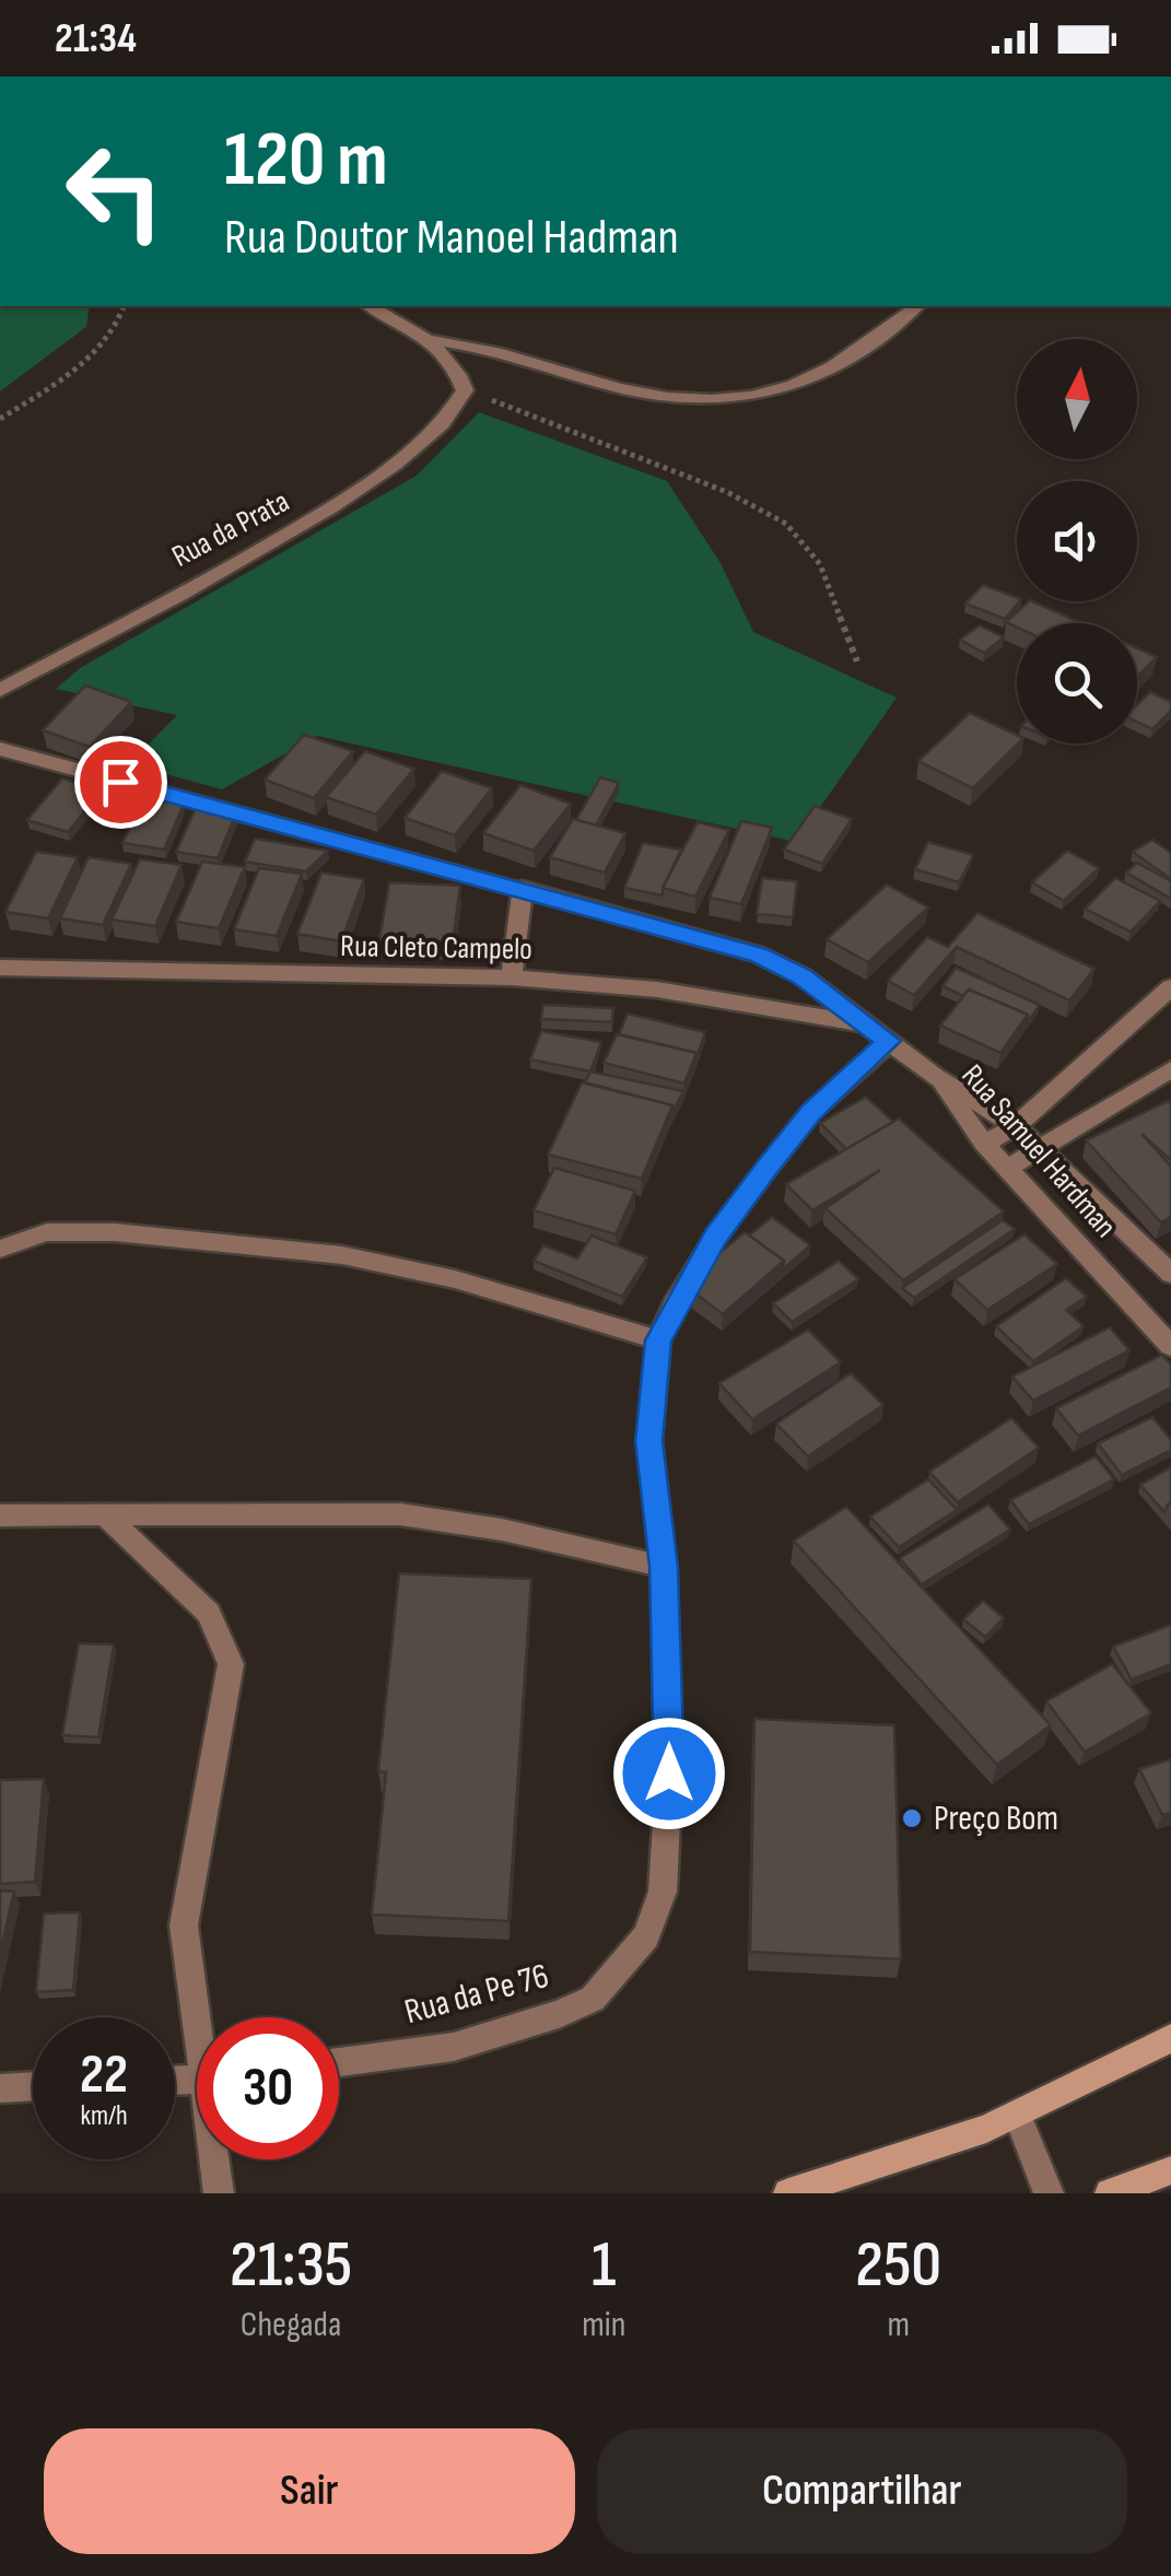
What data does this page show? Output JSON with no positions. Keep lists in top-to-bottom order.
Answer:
{
  "streets": {
    "street": [
      "Rua da Prata",
      "Rua Cleto Campelo",
      "Rua Samuel Hardman",
      "Rua da Pe 76"
    ]
  },
  "places": ["Preço Bom"],
  "north": "top",
  "page": {
    "status": "21:34",
    "turn": ["120 m", "Rua Doutor Manoel Hadman"],
    "speed": "22 km/h",
    "limit": "30",
    "eta": [
      "21:35",
      "Chegada",
      "1",
      "min",
      "250",
      "m"
    ],
    "buttons": ["Sair", "Compartilhar"]
  }
}
